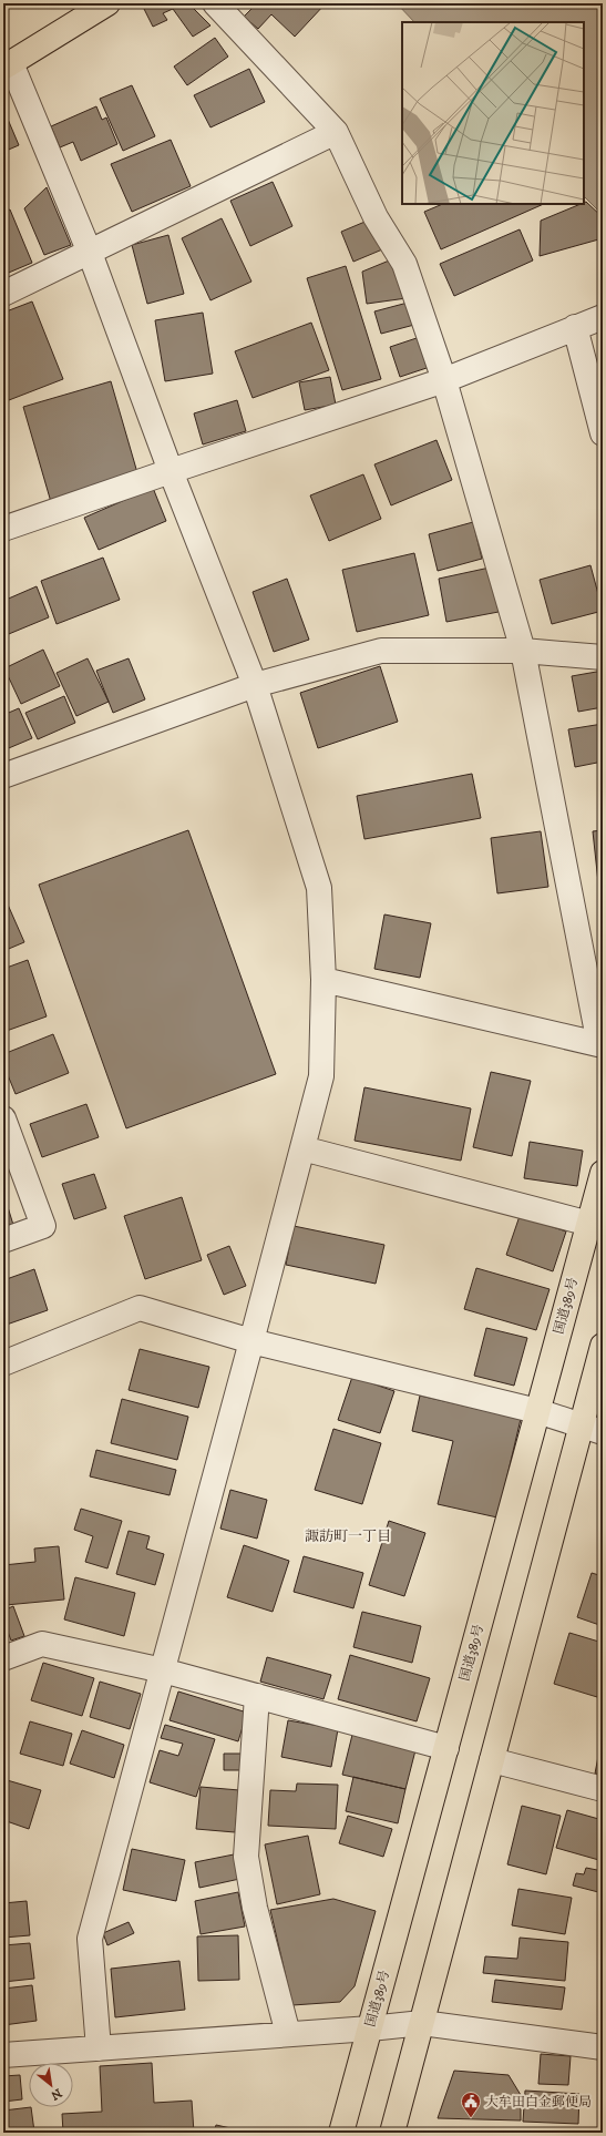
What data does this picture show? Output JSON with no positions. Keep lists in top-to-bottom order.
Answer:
{
  "streets": {
    "main road": ["国道389号"]
  },
  "districts": ["諏訪町一丁目"],
  "places": {
    "public building": ["大牟田白金郵便局"]
  },
  "north": "bottom right"
}
